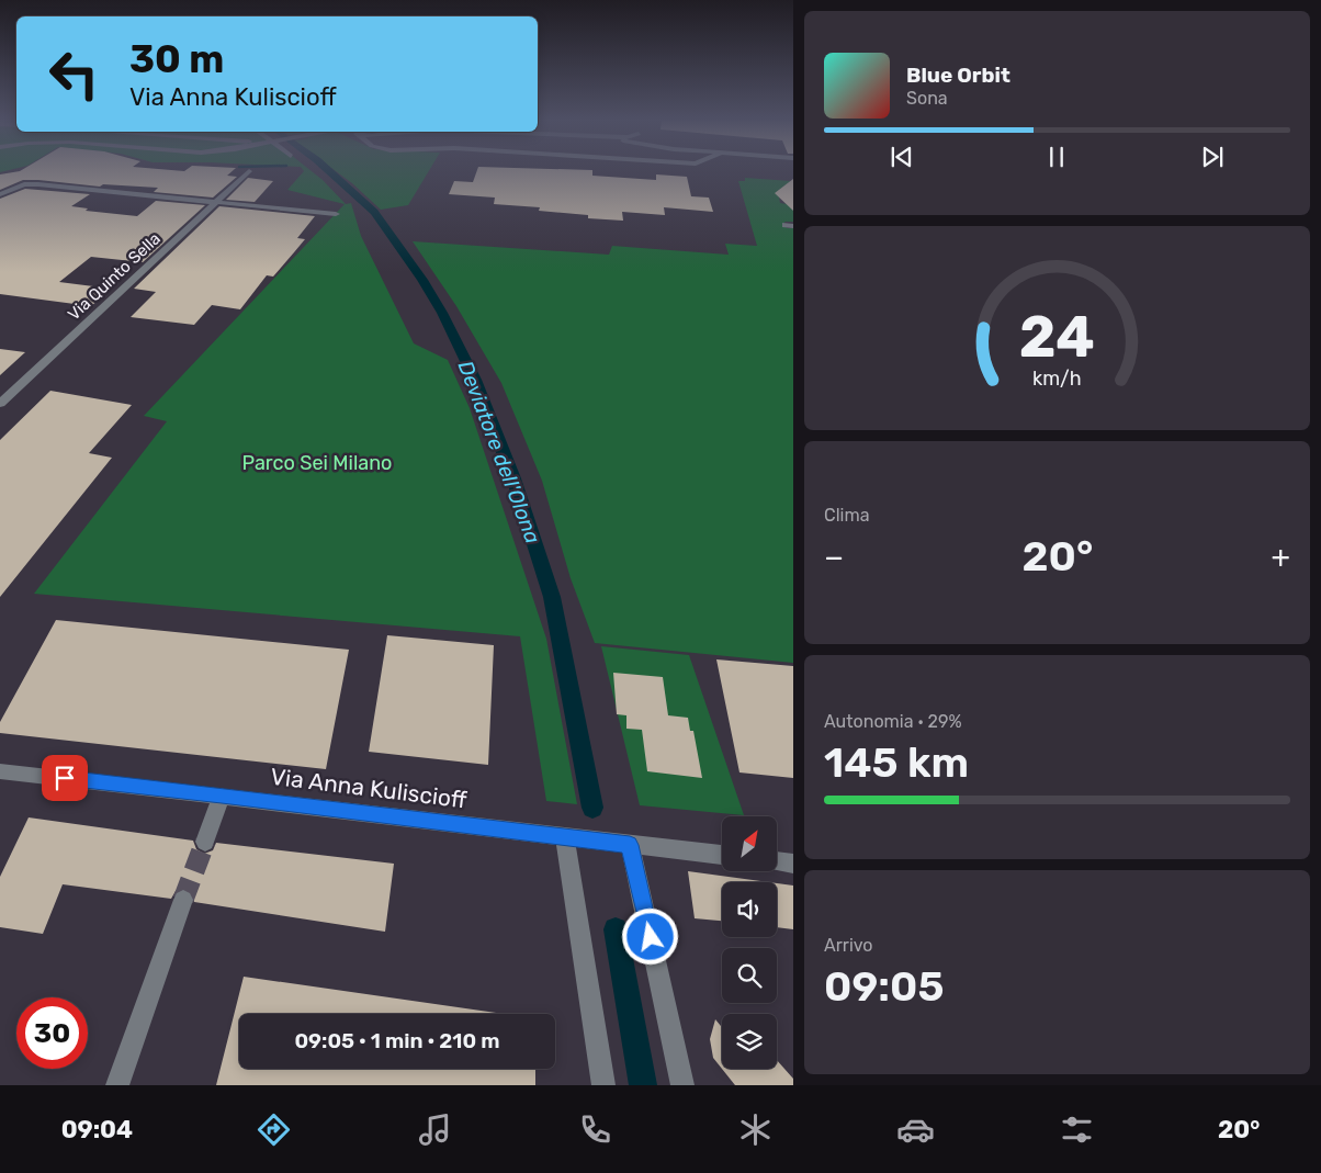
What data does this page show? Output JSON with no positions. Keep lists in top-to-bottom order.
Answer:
{
  "streets": {
    "street": ["Via Quinto Sella", "Via Anna Kuliscioff"]
  },
  "water": ["Deviatore dell'Olona"],
  "parks": ["Parco Sei Milano"],
  "north": "top right",
  "page": {
    "turn": ["30 m", "Via Anna Kuliscioff"],
    "song": ["Blue Orbit", "Sona"],
    "tile": [
      "Clima",
      ["Autonomia · 29%", "145 km"],
      ["Arrivo", "09:05"]
    ],
    "heat": ["−", "20°", "+"],
    "limit": "30",
    "trip": "09:05 · 1 min · 210 m",
    "tabs": ["09:04", "20°"],
    "gauge": ["24", "km/h"]
  }
}
